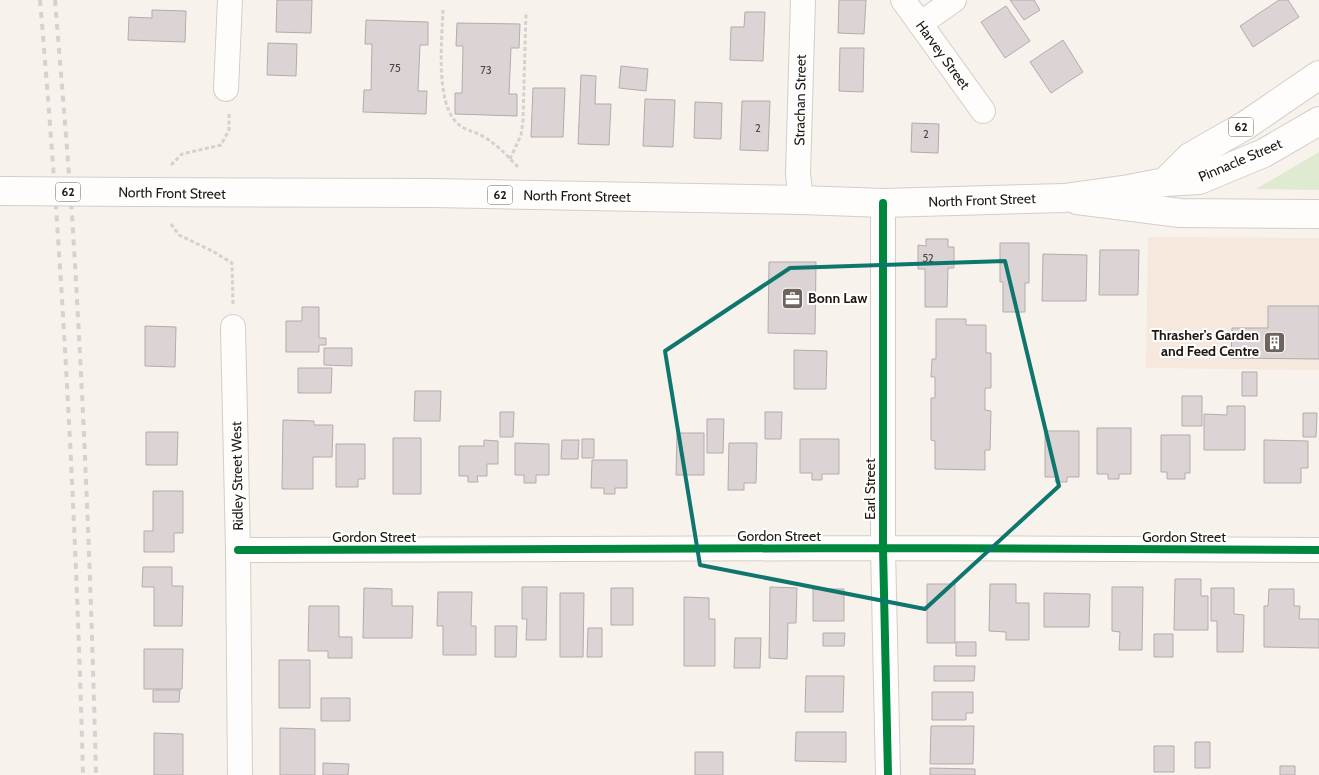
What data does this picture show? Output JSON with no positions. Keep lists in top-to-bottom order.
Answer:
{
  "streets": {
    "main road": ["62", "Pinnacle Street", "North Front Street"],
    "street": [
      "Harvey Street",
      "Strachan Street",
      "Ridley Street West",
      "Earl Street",
      "Gordon Street"
    ]
  },
  "crossings": [
    ["Strachan Street", "North Front Street"],
    ["Pinnacle Street", "North Front Street"],
    ["North Front Street", "Earl Street"],
    ["Ridley Street West", "Gordon Street"],
    ["Earl Street", "Gordon Street"]
  ],
  "places": {
    "office": ["Bonn Law"],
    "building": ["Thrasher's Garden and Feed Centre"]
  },
  "house_numbers": [
    "75",
    "73",
    "2",
    "2",
    "52"
  ]
}
